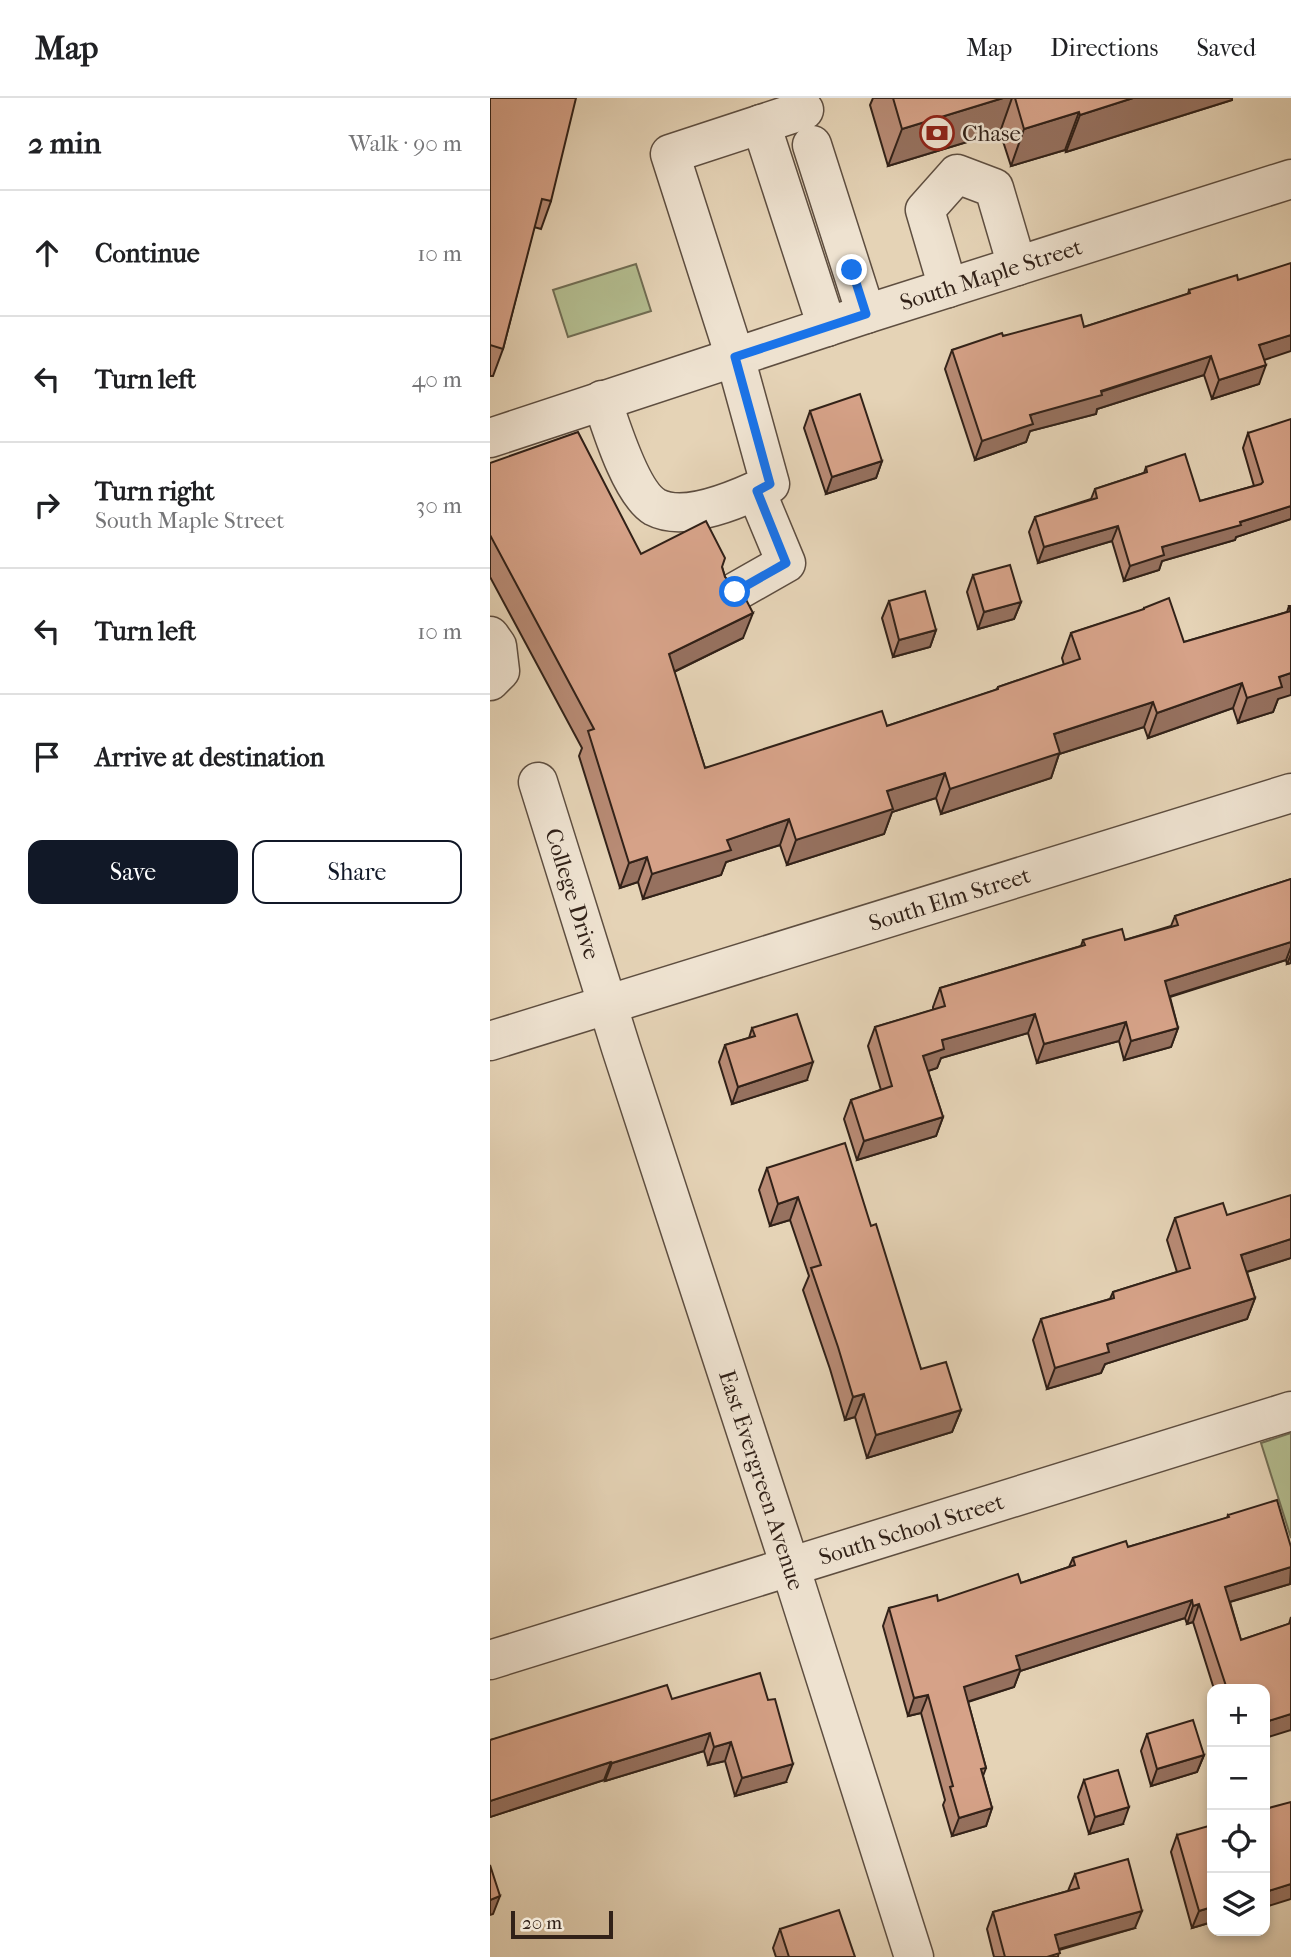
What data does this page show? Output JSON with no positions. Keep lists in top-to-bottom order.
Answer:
{
  "streets": {
    "street": [
      "South Maple Street",
      "College Drive",
      "South Elm Street",
      "East Evergreen Avenue",
      "South School Street"
    ]
  },
  "crossings": [
    ["College Drive", "South Elm Street"],
    ["College Drive", "East Evergreen Avenue"],
    ["South Elm Street", "East Evergreen Avenue"],
    ["East Evergreen Avenue", "South School Street"]
  ],
  "places": {
    "bank": ["Chase"]
  },
  "scale_bar": "20 m",
  "page": {
    "header": "Map",
    "nav": ["Map", "Directions", "Saved"],
    "heading": ["2 min", "Walk · 90 m"],
    "list": [
      ["Continue", "10 m"],
      ["Turn left", "40 m"],
      ["Turn right", "South Maple Street", "30 m"],
      ["Turn left", "10 m"],
      "Arrive at destination"
    ],
    "buttons": ["Save", "Share"],
    "map_buttons": ["+", "−"],
    "scale": "20 m"
  }
}
